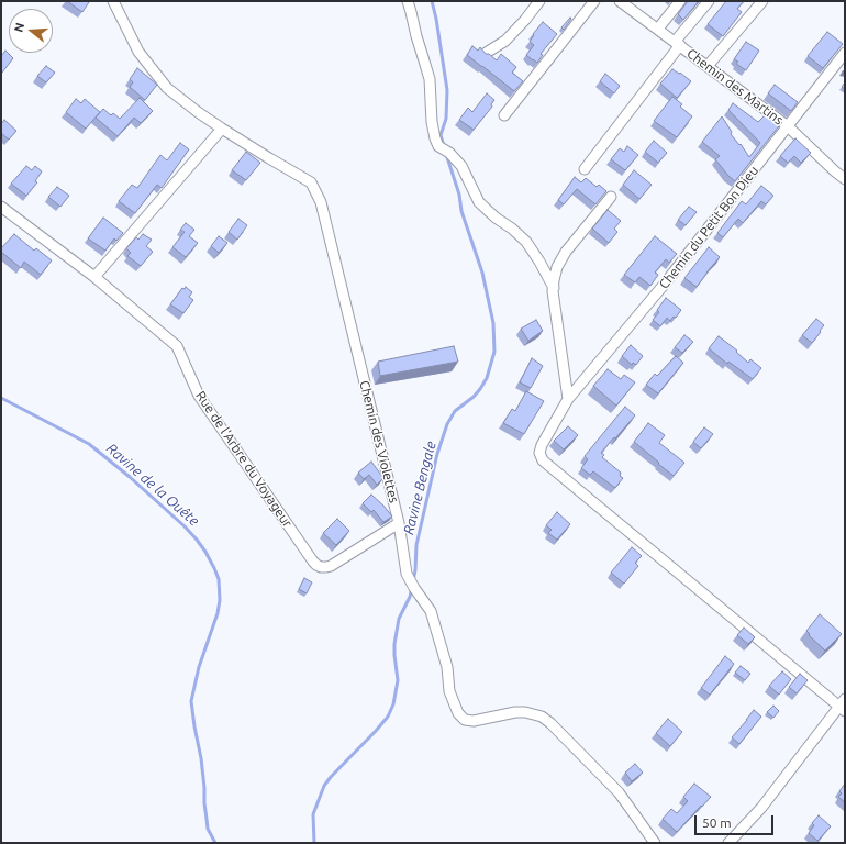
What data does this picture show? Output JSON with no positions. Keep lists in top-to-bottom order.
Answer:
{
  "streets": {
    "street": [
      "Chemin des Martins",
      "Chemin du Petit Bon Dieu",
      "Chemin des Violettes",
      "Rue de l'Arbre du Voyageur"
    ]
  },
  "crossings": [
    ["Chemin des Martins", "Chemin du Petit Bon Dieu"],
    ["Chemin des Violettes", "Rue de l'Arbre du Voyageur"]
  ],
  "water": ["Ravine de la Ouête", "Ravine Bengale"],
  "scale_bar": "50 m",
  "north": "left"
}
